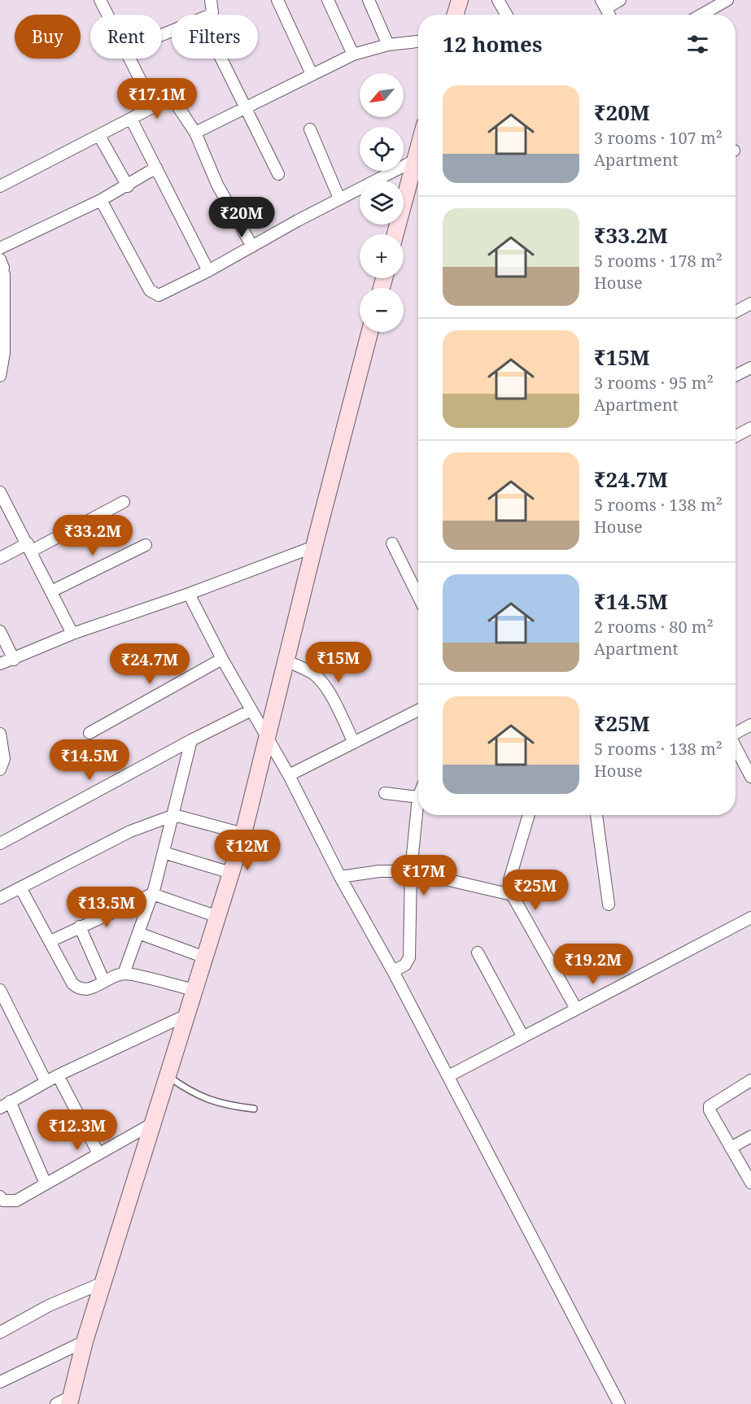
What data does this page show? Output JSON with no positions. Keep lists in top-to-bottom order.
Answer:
{
  "north": "bottom left",
  "page": {
    "chip": ["Buy", "Rent", "Filters"],
    "heading": "12 homes",
    "map_buttons": ["+", "−"],
    "list": [
      {
        "name": "₹20M",
        "note": "3 rooms · 107 m² · Apartment"
      },
      {
        "name": "₹33.2M",
        "note": "5 rooms · 178 m² · House"
      },
      {
        "name": "₹15M",
        "note": "3 rooms · 95 m² · Apartment"
      },
      {
        "name": "₹24.7M",
        "note": "5 rooms · 138 m² · House"
      },
      {
        "name": "₹14.5M",
        "note": "2 rooms · 80 m² · Apartment"
      },
      {
        "name": "₹25M",
        "note": "5 rooms · 138 m² · House"
      }
    ],
    "price": [
      "₹17.1M",
      "₹20M",
      "₹33.2M",
      "₹15M",
      "₹24.7M",
      "₹14.5M",
      "₹12M",
      "₹17M",
      "₹25M",
      "₹13.5M",
      "₹19.2M",
      "₹12.3M"
    ]
  }
}
